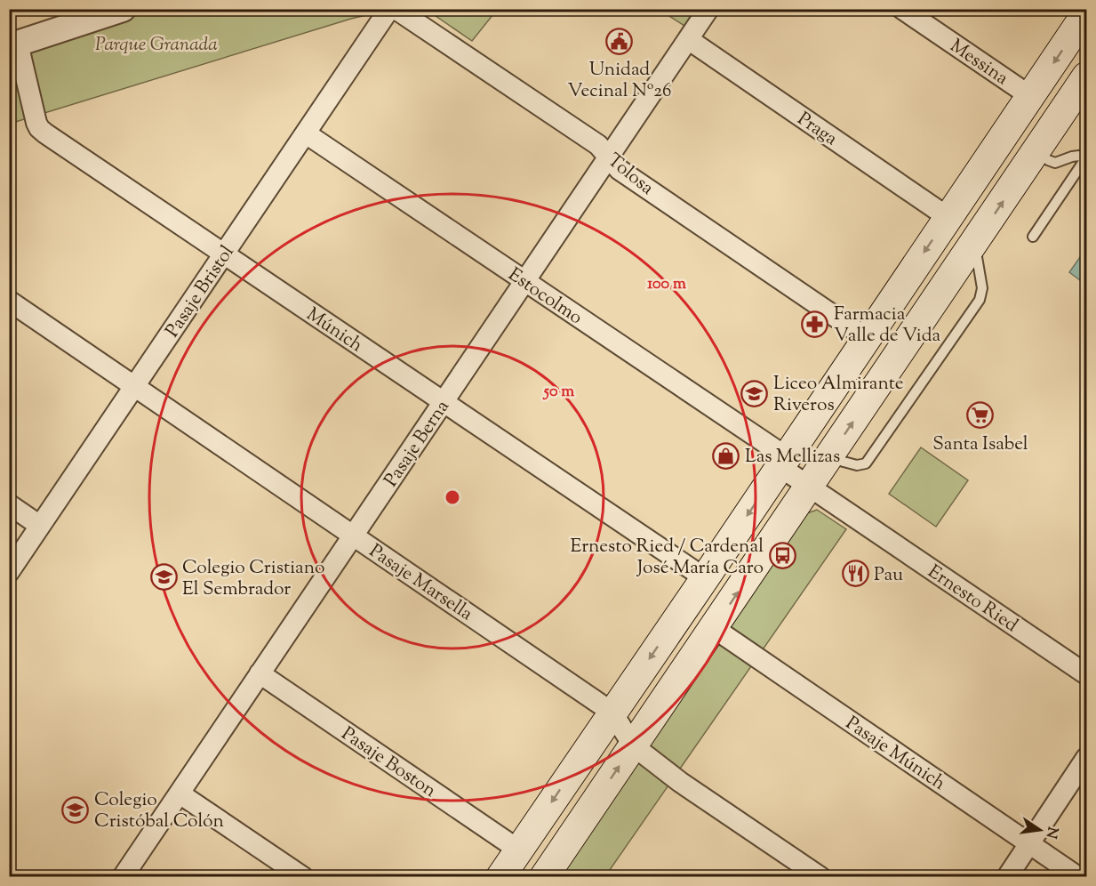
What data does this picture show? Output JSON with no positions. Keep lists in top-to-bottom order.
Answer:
{
  "streets": {
    "street": [
      "Messina",
      "Praga",
      "Tolosa",
      "Pasaje Bristol",
      "Estocolmo",
      "Múnich",
      "Pasaje Berna",
      "Pasaje Marsella",
      "Ernesto Ried",
      "Pasaje Múnich",
      "Pasaje Boston"
    ]
  },
  "crossings": [
    ["Praga", "Pasaje Berna"],
    ["Tolosa", "Pasaje Berna"],
    ["Pasaje Bristol", "Estocolmo"],
    ["Pasaje Bristol", "Múnich"],
    ["Pasaje Bristol", "Pasaje Marsella"],
    ["Estocolmo", "Pasaje Berna"],
    ["Estocolmo", "Ernesto Ried"],
    ["Múnich", "Pasaje Berna"],
    ["Pasaje Berna", "Pasaje Marsella"],
    ["Pasaje Berna", "Pasaje Boston"]
  ],
  "parks": ["Parque Granada"],
  "places": {
    "public building": ["Unidad Vecinal Nº26"],
    "pharmacy": ["Farmacia Valle de Vida"],
    "school or university": ["Liceo Almirante Riveros", "Colegio Cristiano El Sembrador", "Colegio Cristóbal Colón"],
    "supermarket": ["Santa Isabel"],
    "shop": ["Las Mellizas"],
    "bus stop": ["Ernesto Ried / Cardenal José María Caro"],
    "restaurant": ["Pau"]
  },
  "north": "right",
  "rings": ["100 m", "50 m"]
}
